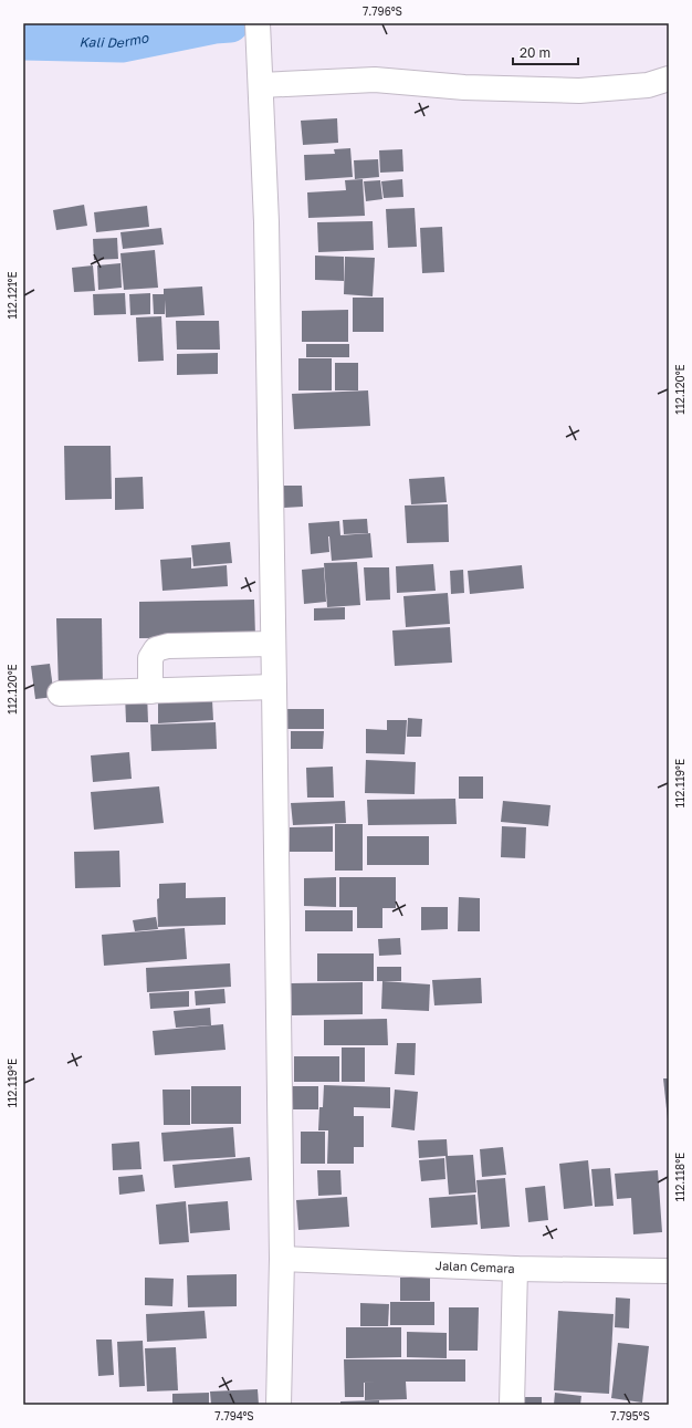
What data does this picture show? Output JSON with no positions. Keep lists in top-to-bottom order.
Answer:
{
  "streets": {
    "street": ["Jalan Cemara"]
  },
  "water": ["Kali Dermo"],
  "scale_bar": "20 m",
  "coordinates": [
    "7.796°S",
    "112.121°E",
    "112.120°E",
    "112.119°E",
    "112.118°E",
    "7.794°S",
    "7.795°S"
  ]
}
